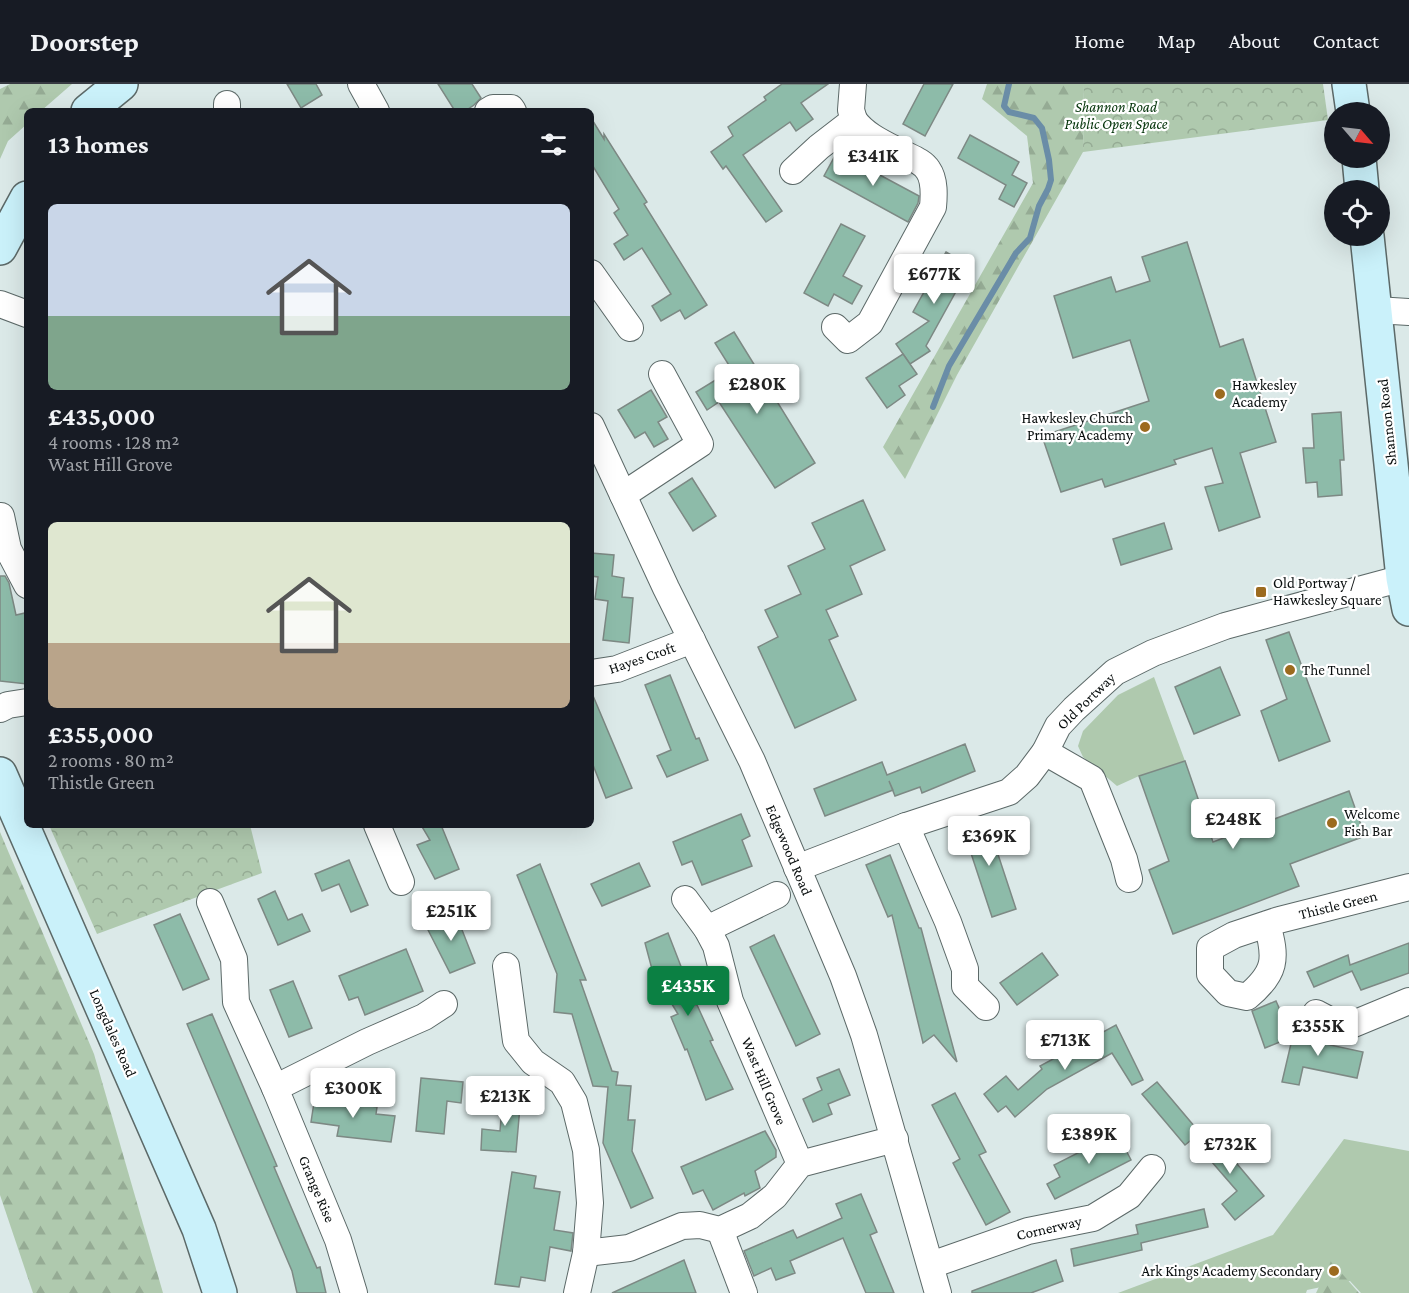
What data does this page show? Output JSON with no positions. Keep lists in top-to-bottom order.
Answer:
{
  "streets": {
    "street": [
      "Shannon Road",
      "Hayes Croft",
      "Old Portway",
      "Edgewood Road",
      "Thistle Green",
      "Longdales Road",
      "Wast Hill Grove",
      "Grange Rise",
      "Cornerway"
    ]
  },
  "crossings": [
    ["Shannon Road", "Old Portway"],
    ["Hayes Croft", "Edgewood Road"],
    ["Old Portway", "Edgewood Road"],
    ["Edgewood Road", "Cornerway"]
  ],
  "parks": ["Shannon Road Public Open Space"],
  "places": {
    "other": [
      "Hawkesley Academy",
      "Hawkesley Church Primary Academy",
      "The Tunnel",
      "Welcome Fish Bar",
      "Ark Kings Academy Secondary"
    ],
    "transit": ["Old Portway / Hawkesley Square"]
  },
  "north": "bottom right",
  "page": {
    "header": "Doorstep",
    "nav": [
      "Home",
      "Map",
      "About",
      "Contact"
    ],
    "heading": "13 homes",
    "price": [
      "£341K",
      "£677K",
      "£280K",
      "£248K",
      "£369K",
      "£251K",
      "£435K",
      "£355K",
      "£713K",
      "£300K",
      "£213K",
      "£389K",
      "£732K"
    ],
    "list": [
      {
        "name": "£435,000",
        "note": "4 rooms · 128 m² · Wast Hill Grove"
      },
      {
        "name": "£355,000",
        "note": "2 rooms · 80 m² · Thistle Green"
      }
    ]
  }
}
